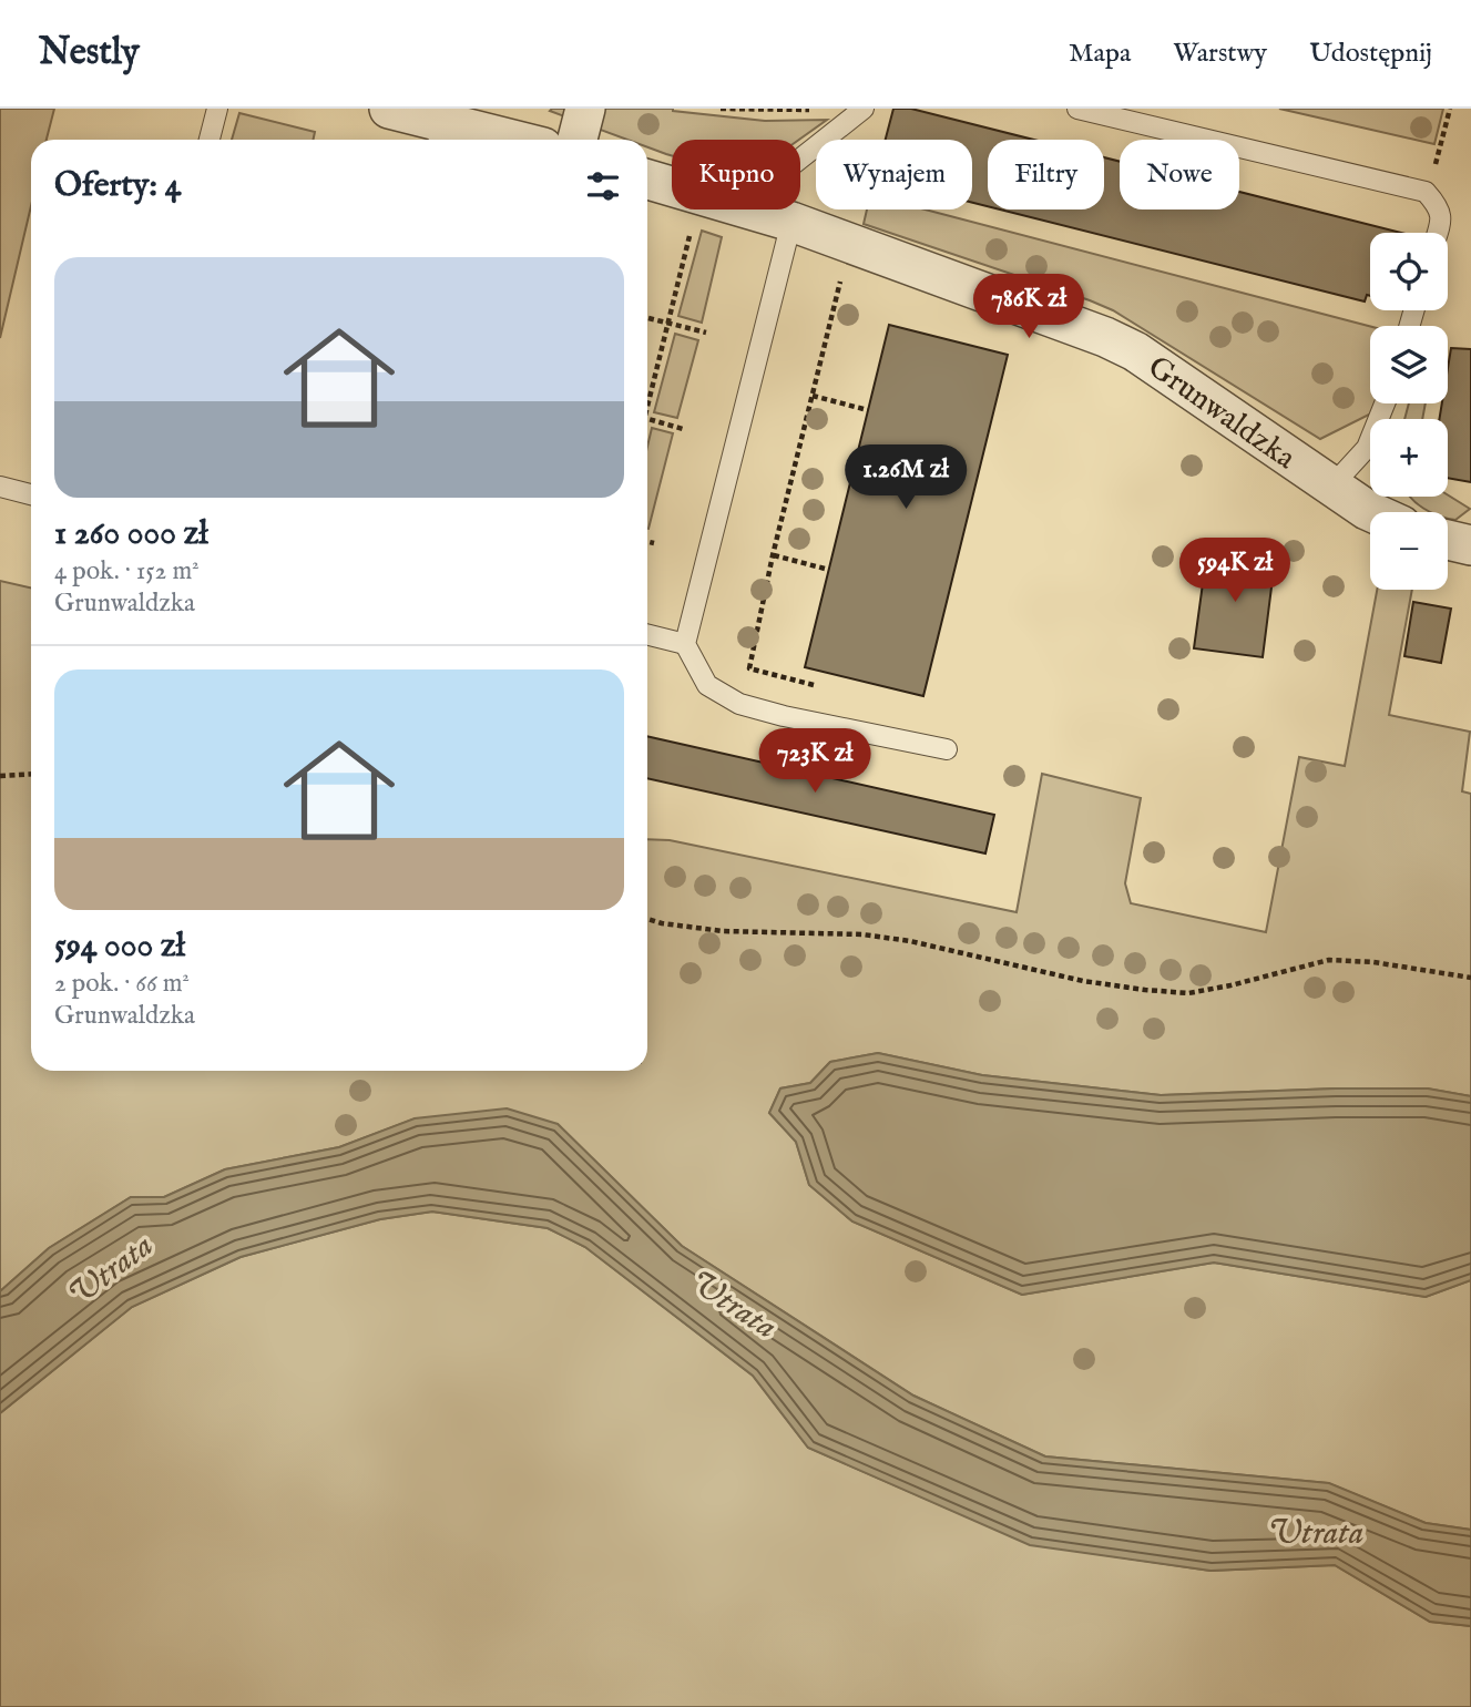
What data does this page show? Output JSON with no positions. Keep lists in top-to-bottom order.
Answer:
{
  "streets": {
    "street": ["Grunwaldzka"]
  },
  "water": ["Utrata"],
  "page": {
    "header": "Nestly",
    "nav": ["Mapa", "Warstwy", "Udostępnij"],
    "chip": [
      "Kupno",
      "Wynajem",
      "Filtry",
      "Nowe"
    ],
    "heading": "Oferty: 4",
    "map_buttons": ["+", "−"],
    "list": [
      {
        "name": "1 260 000 zł",
        "note": "4 pok. · 152 m² · Grunwaldzka"
      },
      {
        "name": "594 000 zł",
        "note": "2 pok. · 66 m² · Grunwaldzka"
      }
    ],
    "price": [
      "786K zł",
      "1.26M zł",
      "594K zł",
      "723K zł"
    ]
  }
}
